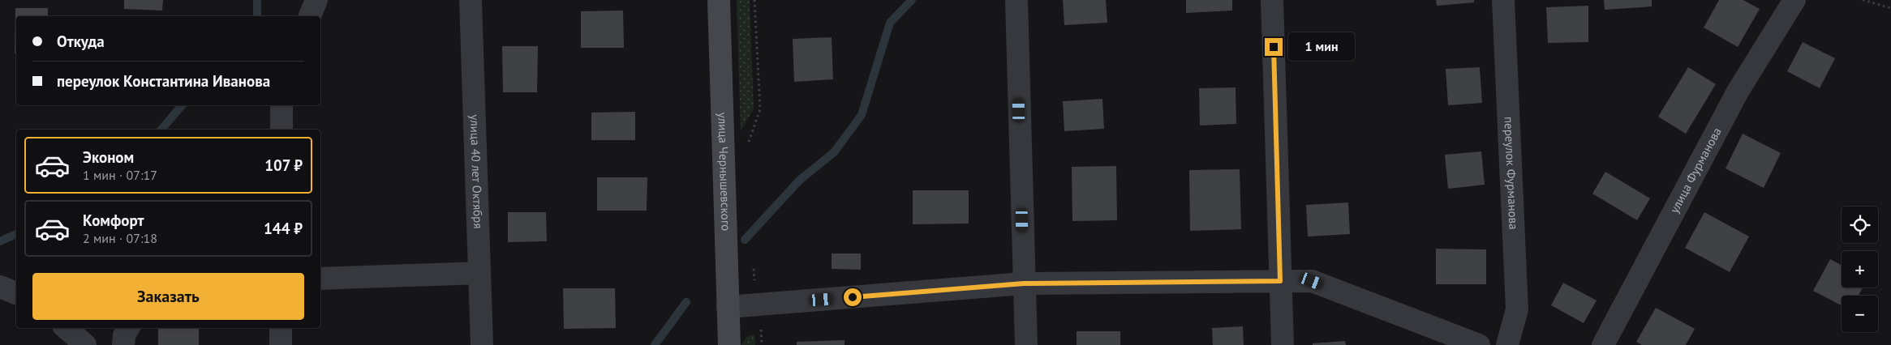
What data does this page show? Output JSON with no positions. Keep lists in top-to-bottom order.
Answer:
{
  "streets": {
    "street": [
      "улица Фурманова",
      "улица 40 лет Октября",
      "улица Чернышевского",
      "переулок Фурманова"
    ]
  },
  "page": {
    "banner": ["Откуда", "переулок Константина Иванова"],
    "bubble": "1 мин",
    "list": [
      {
        "name": "Эконом",
        "note": "1 мин · 07:17",
        "value": "107 ₽"
      },
      {
        "name": "Комфорт",
        "note": "2 мин · 07:18",
        "value": "144 ₽"
      }
    ],
    "map_buttons": ["+", "−"],
    "buttons": "Заказать"
  }
}
